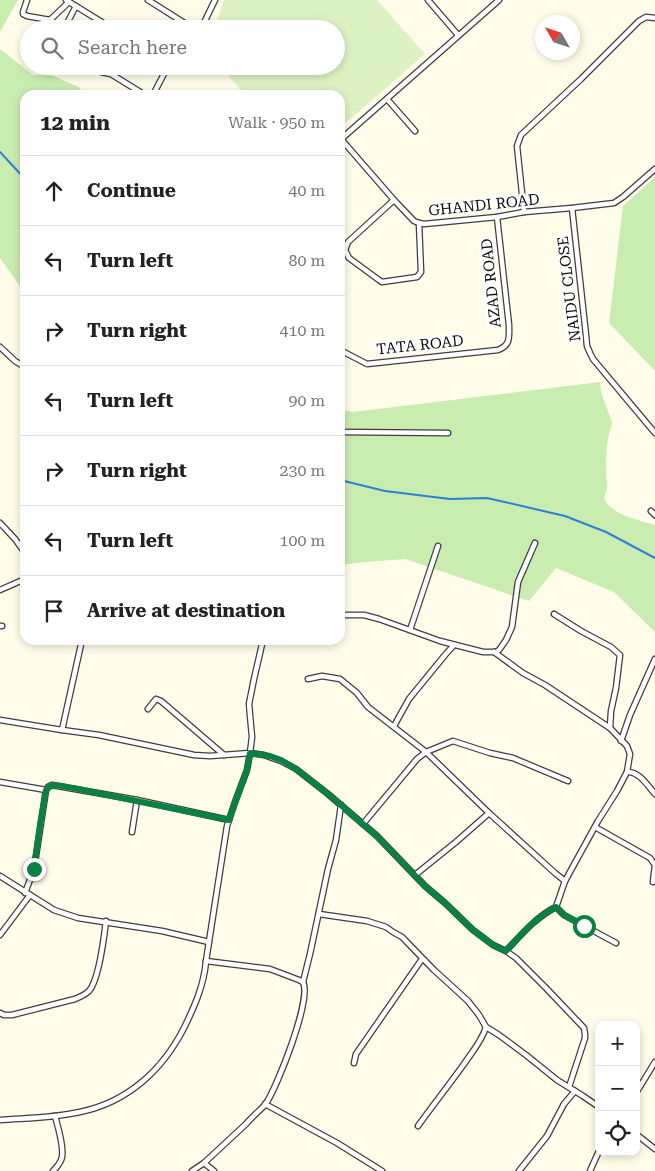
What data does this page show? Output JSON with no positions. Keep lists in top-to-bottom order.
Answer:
{
  "streets": {
    "street": [
      "GHANDI ROAD",
      "AZAD ROAD",
      "NAIDU CLOSE",
      "TATA ROAD"
    ]
  },
  "crossings": [
    ["GHANDI ROAD", "AZAD ROAD"],
    ["GHANDI ROAD", "NAIDU CLOSE"],
    ["AZAD ROAD", "TATA ROAD"]
  ],
  "north": "top left",
  "page": {
    "search": "Search here",
    "heading": ["12 min", "Walk · 950 m"],
    "list": [
      ["Continue", "40 m"],
      ["Turn left", "80 m"],
      ["Turn right", "410 m"],
      ["Turn left", "90 m"],
      ["Turn right", "230 m"],
      ["Turn left", "100 m"],
      "Arrive at destination"
    ],
    "map_buttons": ["+", "−"]
  }
}
